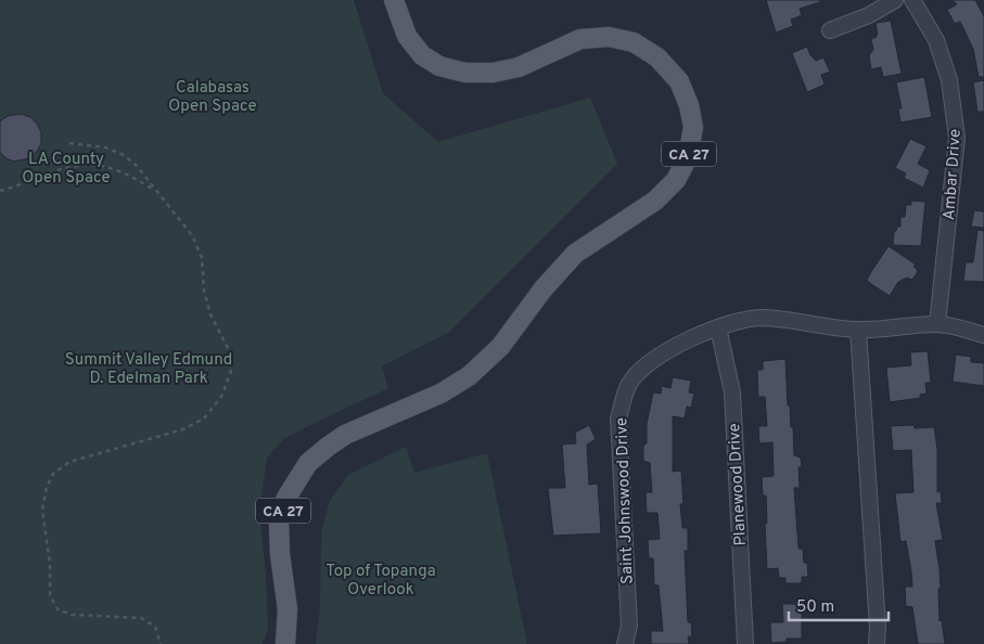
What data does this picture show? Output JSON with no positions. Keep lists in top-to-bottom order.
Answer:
{
  "streets": {
    "main road": ["CA 27"],
    "street": ["Ambar Drive", "Planewood Drive", "Saint Johnswood Drive"]
  },
  "crossings": [
    ["Ambar Drive", "Saint Johnswood Drive"],
    ["Planewood Drive", "Saint Johnswood Drive"]
  ],
  "parks": [
    "Calabasas Open Space",
    "LA County Open Space",
    "Summit Valley Edmund D. Edelman Park",
    "Top of Topanga Overlook"
  ],
  "scale_bar": "50 m"
}
